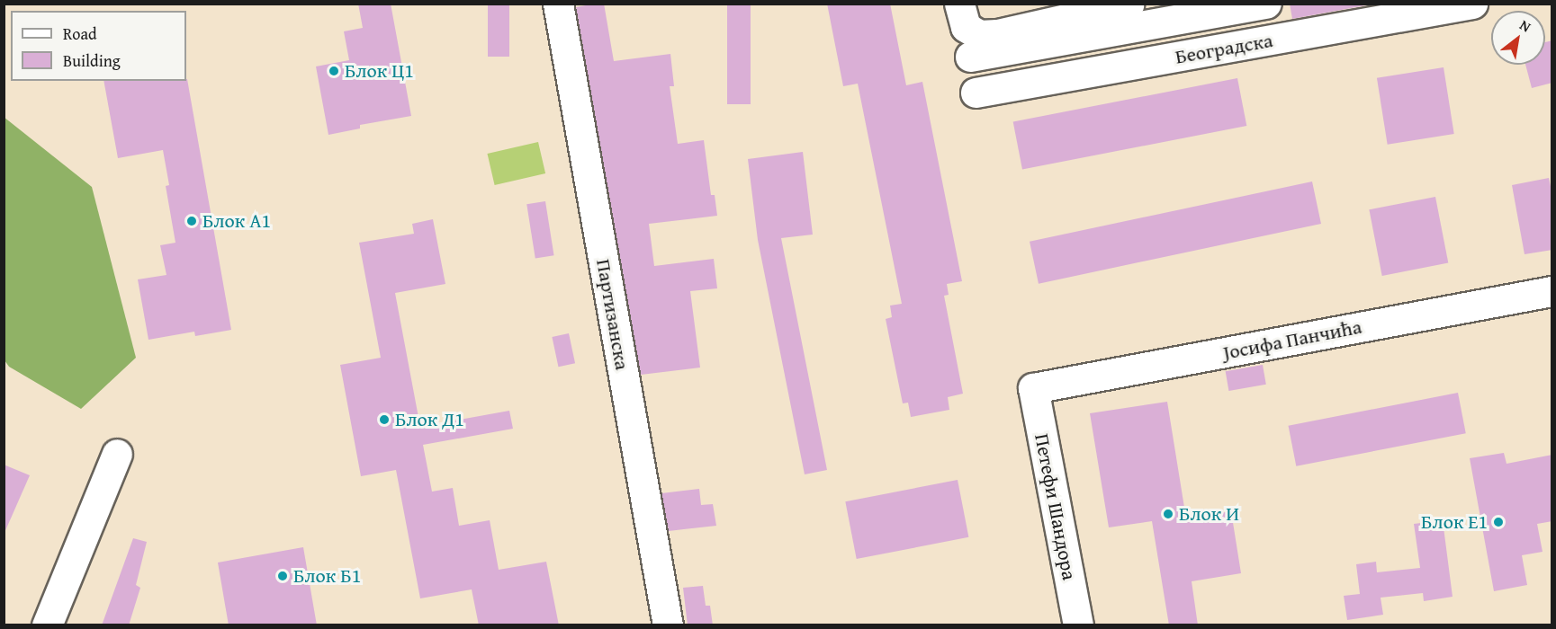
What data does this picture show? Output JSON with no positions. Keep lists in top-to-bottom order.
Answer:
{
  "streets": {
    "street": [
      "Београдска",
      "Партизанска",
      "Јосифа Панчића",
      "Петефи Шандора"
    ]
  },
  "crossings": [
    ["Јосифа Панчића", "Петефи Шандора"]
  ],
  "places": [
    "Блок Ц1",
    "Блок А1",
    "Блок Д1",
    "Блок И",
    "Блок Е1",
    "Блок Б1"
  ],
  "legend": ["Road", "Building"],
  "north": "top right"
}
